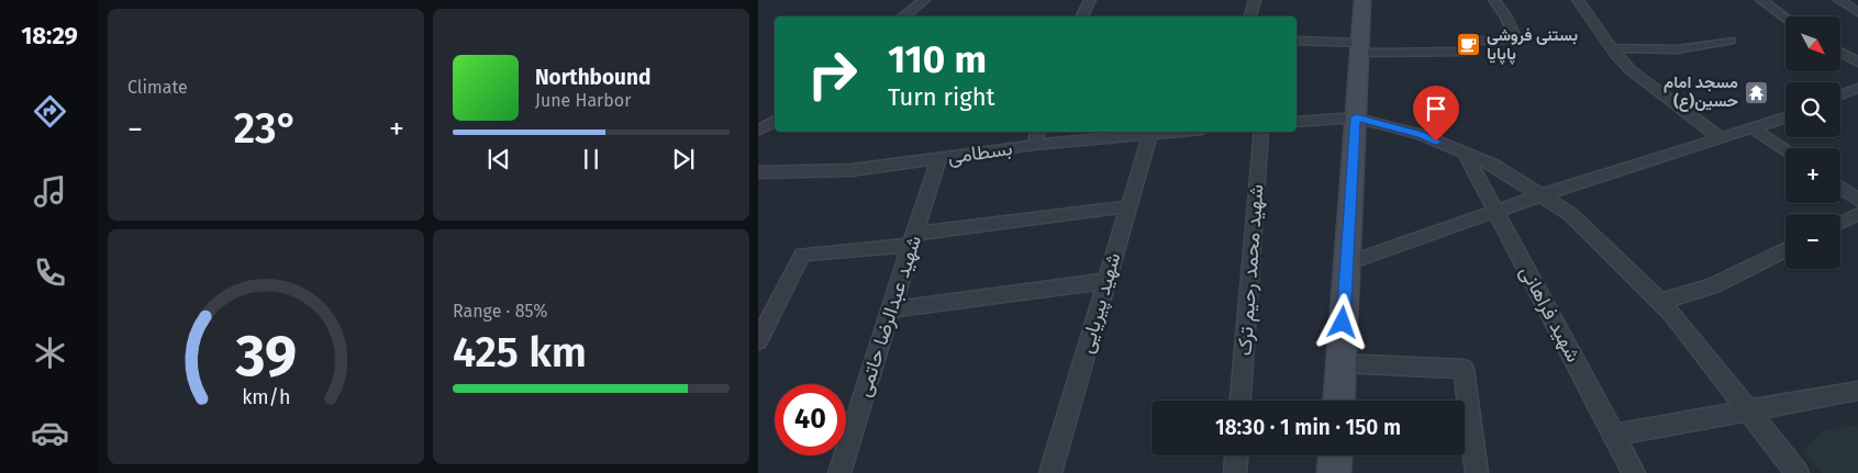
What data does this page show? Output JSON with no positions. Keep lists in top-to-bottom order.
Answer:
{
  "streets": {
    "street": [
      "بسطامی",
      "شهید محمد رحیم ترک",
      "شهید پیریایی",
      "شهید فراهانی",
      "شهید عبدالرضا حاتمی"
    ]
  },
  "crossings": [
    ["بسطامی", "شهید پیریایی"],
    ["بسطامی", "شهید عبدالرضا حاتمی"]
  ],
  "places": {
    "cafe": ["بستنی فروشی پاپایا"],
    "temple": ["مسجد امام حسین(ع)"]
  },
  "north": "bottom right",
  "page": {
    "tabs": "18:29",
    "tile": [
      "Climate",
      ["Range · 85%", "425 km"]
    ],
    "map_buttons": ["+", "−"],
    "turn": ["110 m", "Turn right"],
    "song": ["Northbound", "June Harbor"],
    "heat": ["−", "23°", "+"],
    "limit": "40",
    "trip": "18:30 · 1 min · 150 m",
    "gauge": ["39", "km/h"]
  }
}
